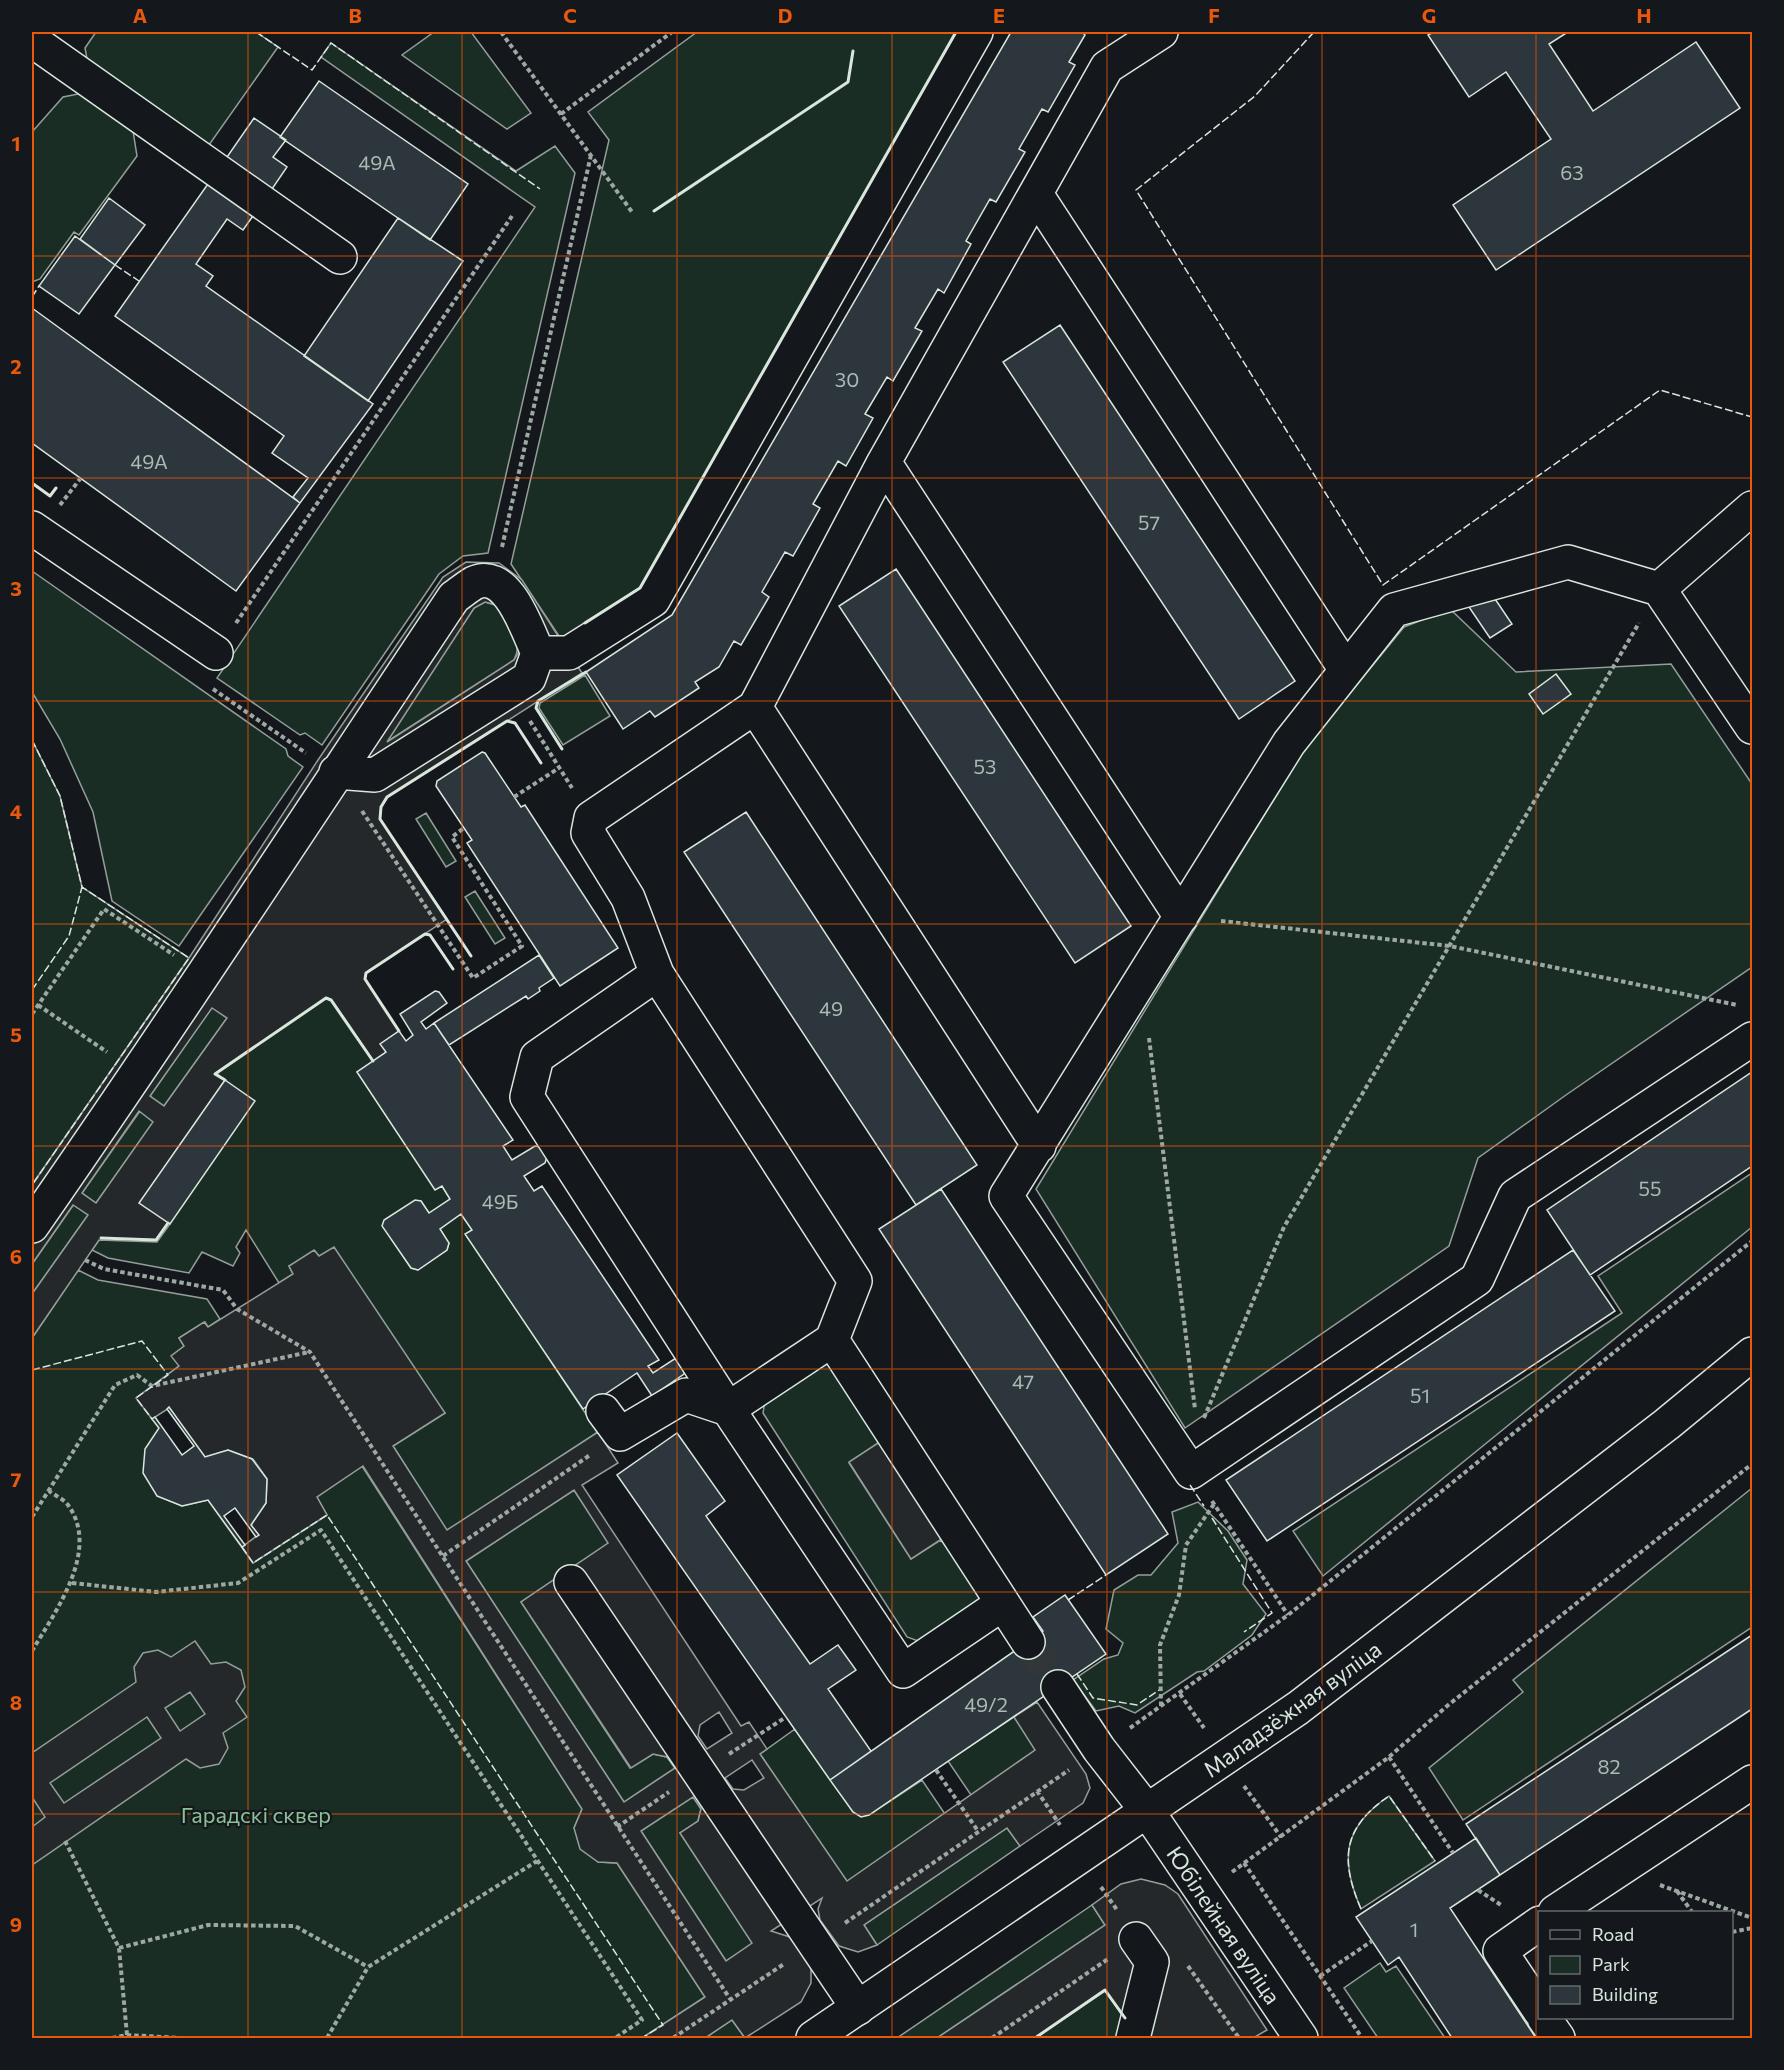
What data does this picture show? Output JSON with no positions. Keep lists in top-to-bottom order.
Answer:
{
  "streets": {
    "street": ["Маладзёжная вуліца", "Юбілейная вуліца"]
  },
  "crossings": [
    ["Маладзёжная вуліца", "Юбілейная вуліца"]
  ],
  "parks": ["Гарадскі сквер"],
  "house_numbers": [
    "49А",
    "63",
    "30",
    "49А",
    "57",
    "53",
    "49",
    "55",
    "49Б",
    "47",
    "51",
    "49/2",
    "82",
    "1"
  ],
  "legend": ["Road", "Park", "Building"],
  "grid": {
    "columns": [
      "A",
      "B",
      "C",
      "D",
      "E",
      "F",
      "G",
      "H"
    ],
    "rows": [
      "1",
      "2",
      "3",
      "4",
      "5",
      "6",
      "7",
      "8",
      "9"
    ]
  }
}
